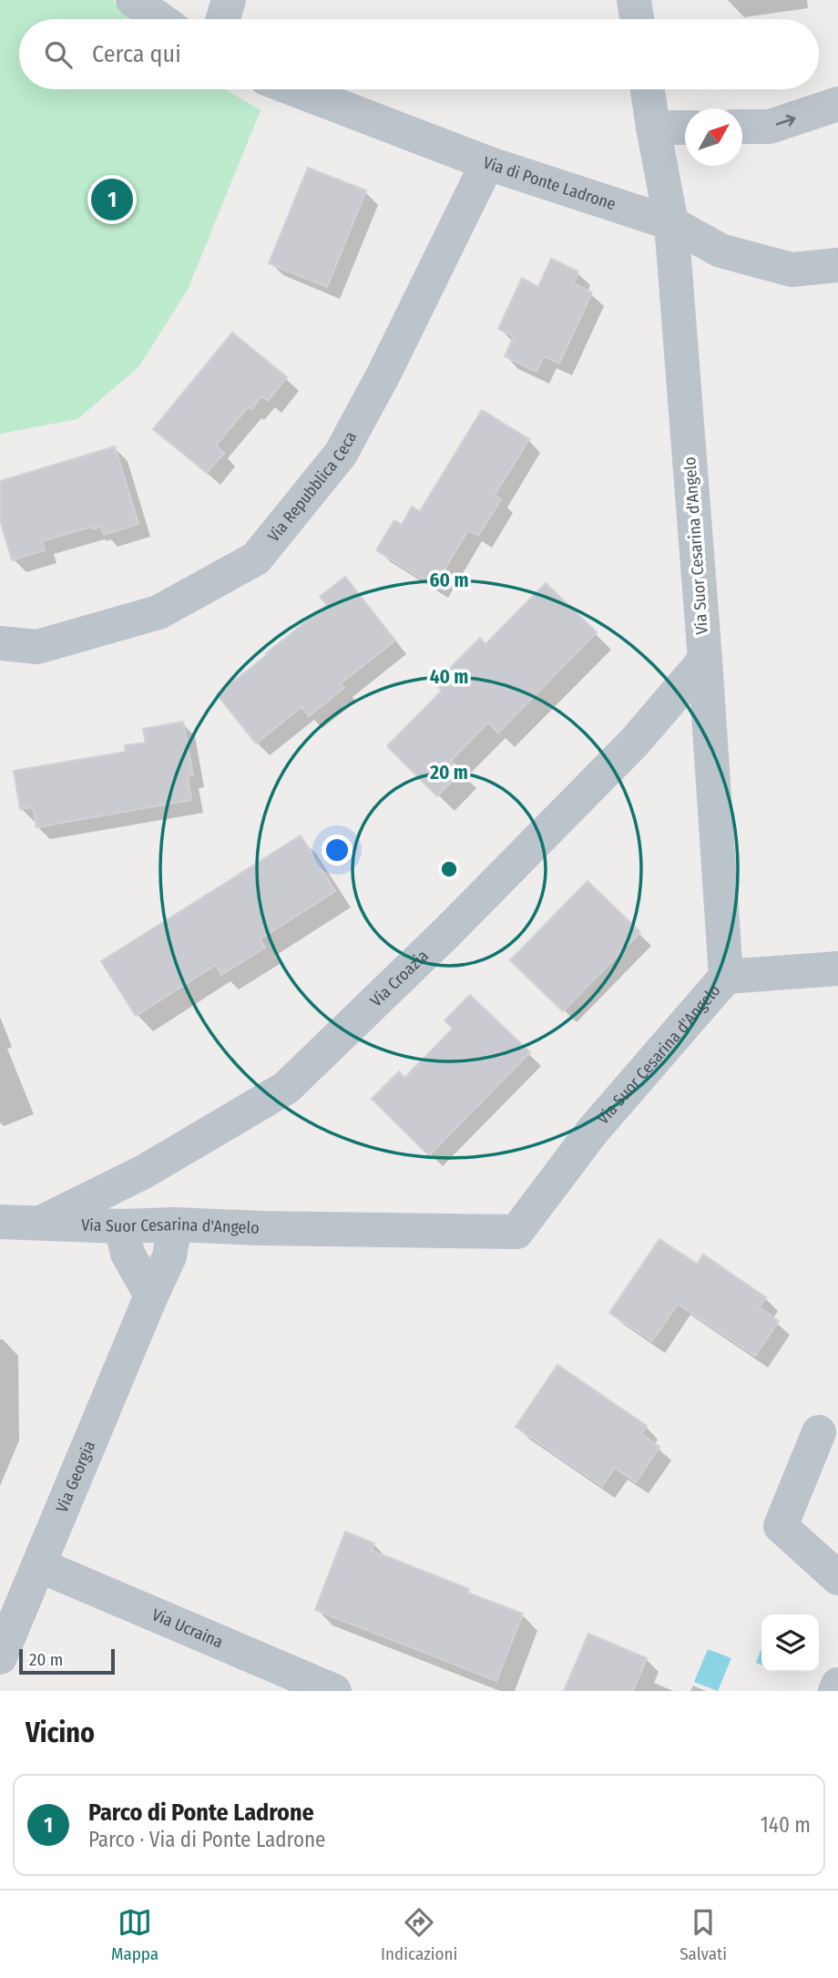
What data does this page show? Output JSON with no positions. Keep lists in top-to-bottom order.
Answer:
{
  "streets": {
    "street": [
      "Via di Ponte Ladrone",
      "Via Repubblica Ceca",
      "Via Suor Cesarina d'Angelo",
      "Via Croazia",
      "Via Georgia",
      "Via Ucraina"
    ]
  },
  "crossings": [
    ["Via di Ponte Ladrone", "Via Repubblica Ceca"],
    ["Via di Ponte Ladrone", "Via Suor Cesarina d'Angelo"],
    ["Via Suor Cesarina d'Angelo", "Via Croazia"],
    ["Via Suor Cesarina d'Angelo", "Via Georgia"],
    ["Via Georgia", "Via Ucraina"]
  ],
  "scale_bar": "20 m",
  "north": "top right",
  "page": {
    "search": "Cerca qui",
    "pins": "1",
    "scale": "20 m",
    "heading": "Vicino",
    "list": [
      {
        "mark": "1",
        "name": "Parco di Ponte Ladrone",
        "note": "Parco · Via di Ponte Ladrone",
        "value": "140 m"
      }
    ],
    "nav": ["Mappa", "Indicazioni", "Salvati"]
  },
  "rings": ["60 m", "40 m", "20 m"]
}
